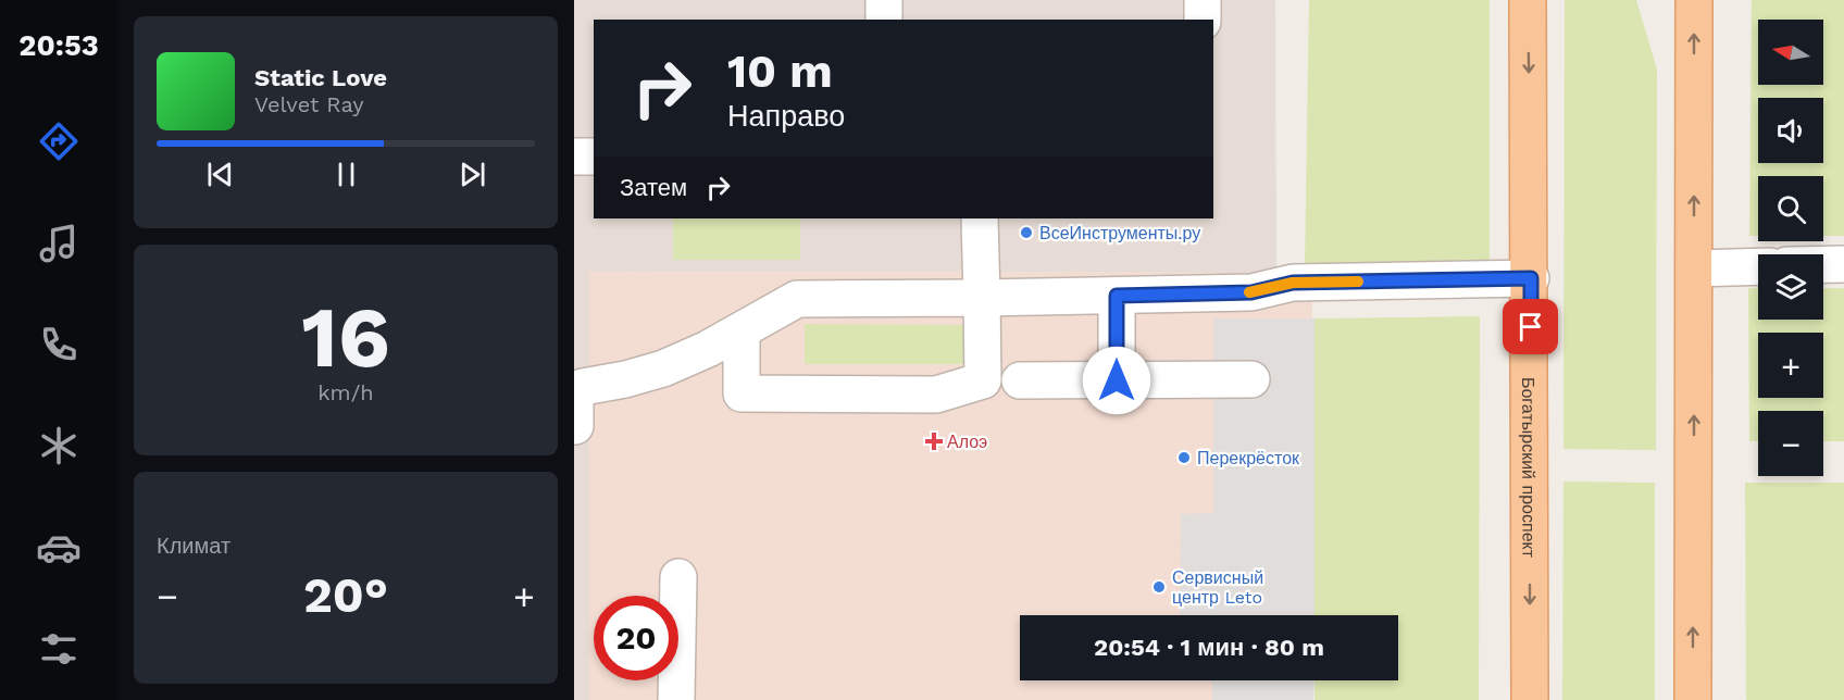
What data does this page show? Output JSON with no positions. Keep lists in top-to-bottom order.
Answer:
{
  "streets": {
    "main road": ["Богатырский проспект"]
  },
  "places": {
    "other": ["ВсеИнструменты.ру", "Перекрёсток", "Сервисный центр Leto"],
    "health": ["Алоэ"]
  },
  "north": "left",
  "page": {
    "tabs": "20:53",
    "map_buttons": ["+", "−"],
    "turn": ["10 m", "Направо"],
    "song": ["Static Love", "Velvet Ray"],
    "then": "Затем",
    "tile": [
      ["16", "km/h"],
      "Климат"
    ],
    "heat": ["−", "20°", "+"],
    "limit": "20",
    "trip": "20:54 · 1 мин · 80 m"
  }
}
